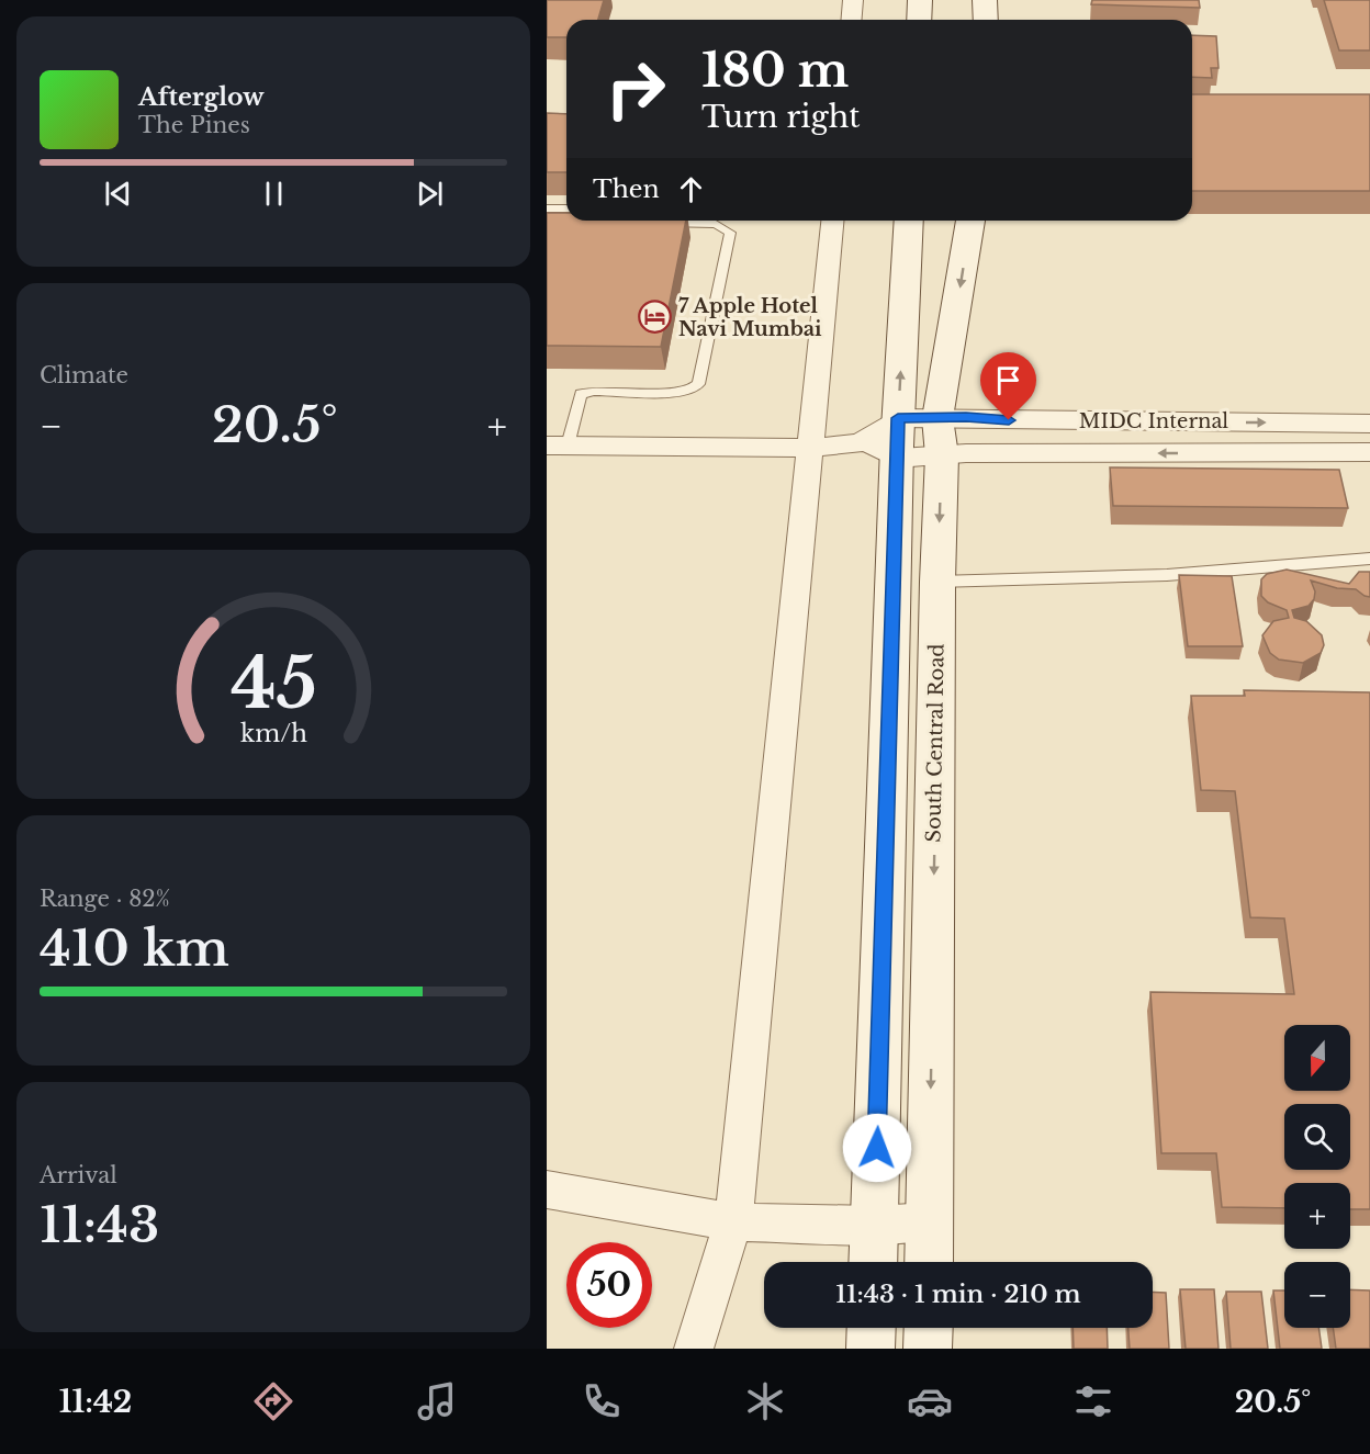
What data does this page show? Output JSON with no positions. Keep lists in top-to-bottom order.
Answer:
{
  "streets": {
    "main road": ["South Central Road"],
    "street": ["MIDC Internal"]
  },
  "crossings": [
    ["MIDC Internal", "South Central Road"]
  ],
  "places": {
    "hotel": ["7 Apple Hotel Navi Mumbai"]
  },
  "north": "bottom",
  "page": {
    "turn": ["180 m", "Turn right"],
    "song": ["Afterglow", "The Pines"],
    "then": "Then",
    "tile": [
      "Climate",
      ["Range · 82%", "410 km"],
      ["Arrival", "11:43"]
    ],
    "heat": ["−", "20.5°", "+"],
    "map_buttons": ["+", "−"],
    "limit": "50",
    "trip": "11:43 · 1 min · 210 m",
    "tabs": ["11:42", "20.5°"],
    "gauge": ["45", "km/h"]
  }
}
